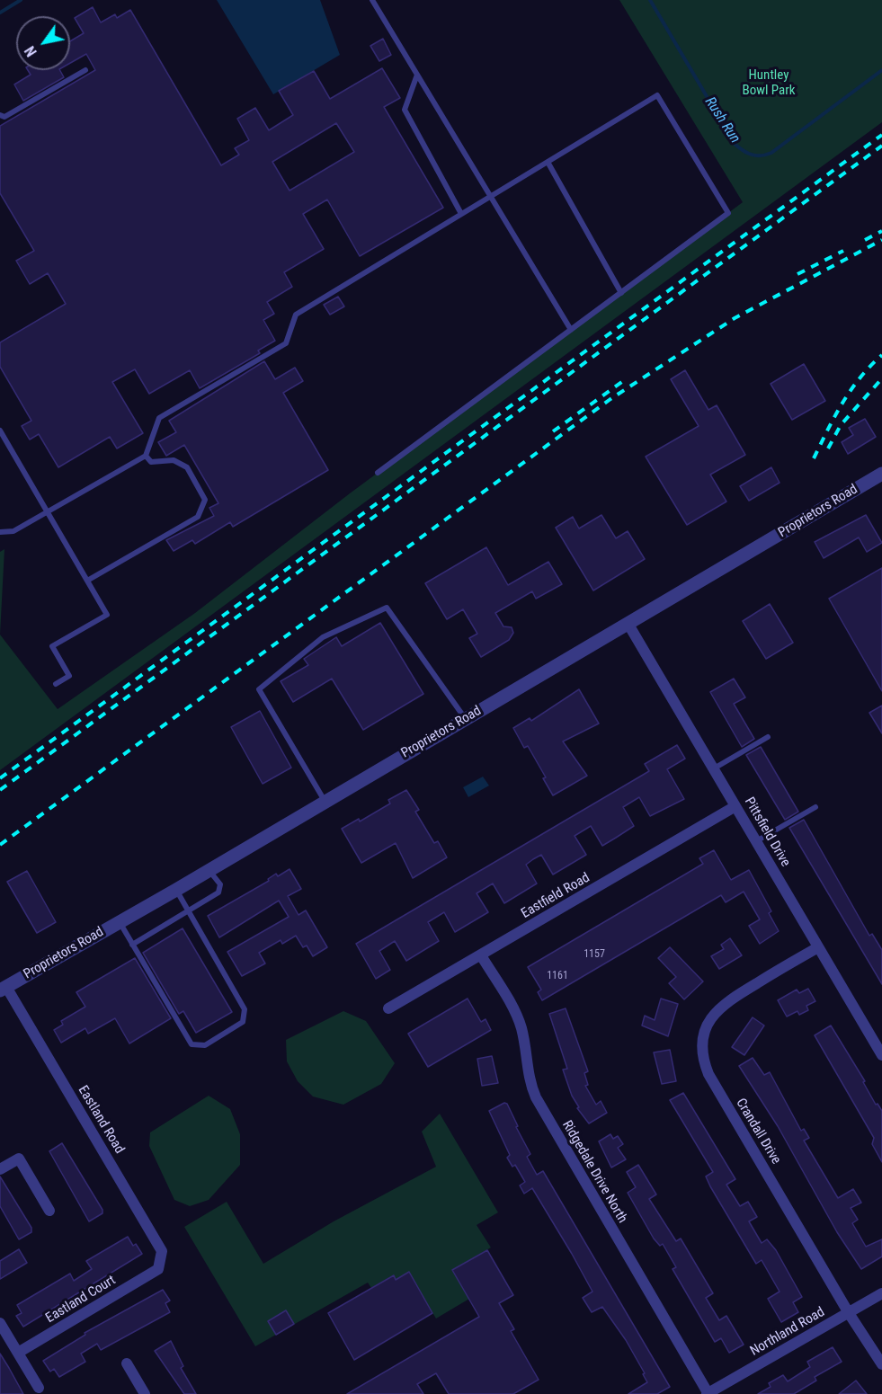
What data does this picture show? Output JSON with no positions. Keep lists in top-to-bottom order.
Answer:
{
  "streets": {
    "street": [
      "Proprietors Road",
      "Pittsfield Drive",
      "Eastfield Road",
      "Eastland Road",
      "Crandall Drive",
      "Ridgedale Drive North",
      "Eastland Court",
      "Northland Road"
    ]
  },
  "crossings": [
    ["Proprietors Road", "Pittsfield Drive"],
    ["Proprietors Road", "Eastland Road"],
    ["Pittsfield Drive", "Eastfield Road"],
    ["Pittsfield Drive", "Crandall Drive"],
    ["Eastfield Road", "Ridgedale Drive North"],
    ["Eastland Road", "Eastland Court"],
    ["Crandall Drive", "Northland Road"],
    ["Ridgedale Drive North", "Northland Road"]
  ],
  "water": ["Rush Run"],
  "parks": ["Huntley Bowl Park"],
  "house_numbers": ["1157", "1161"],
  "north": "bottom left"
}
